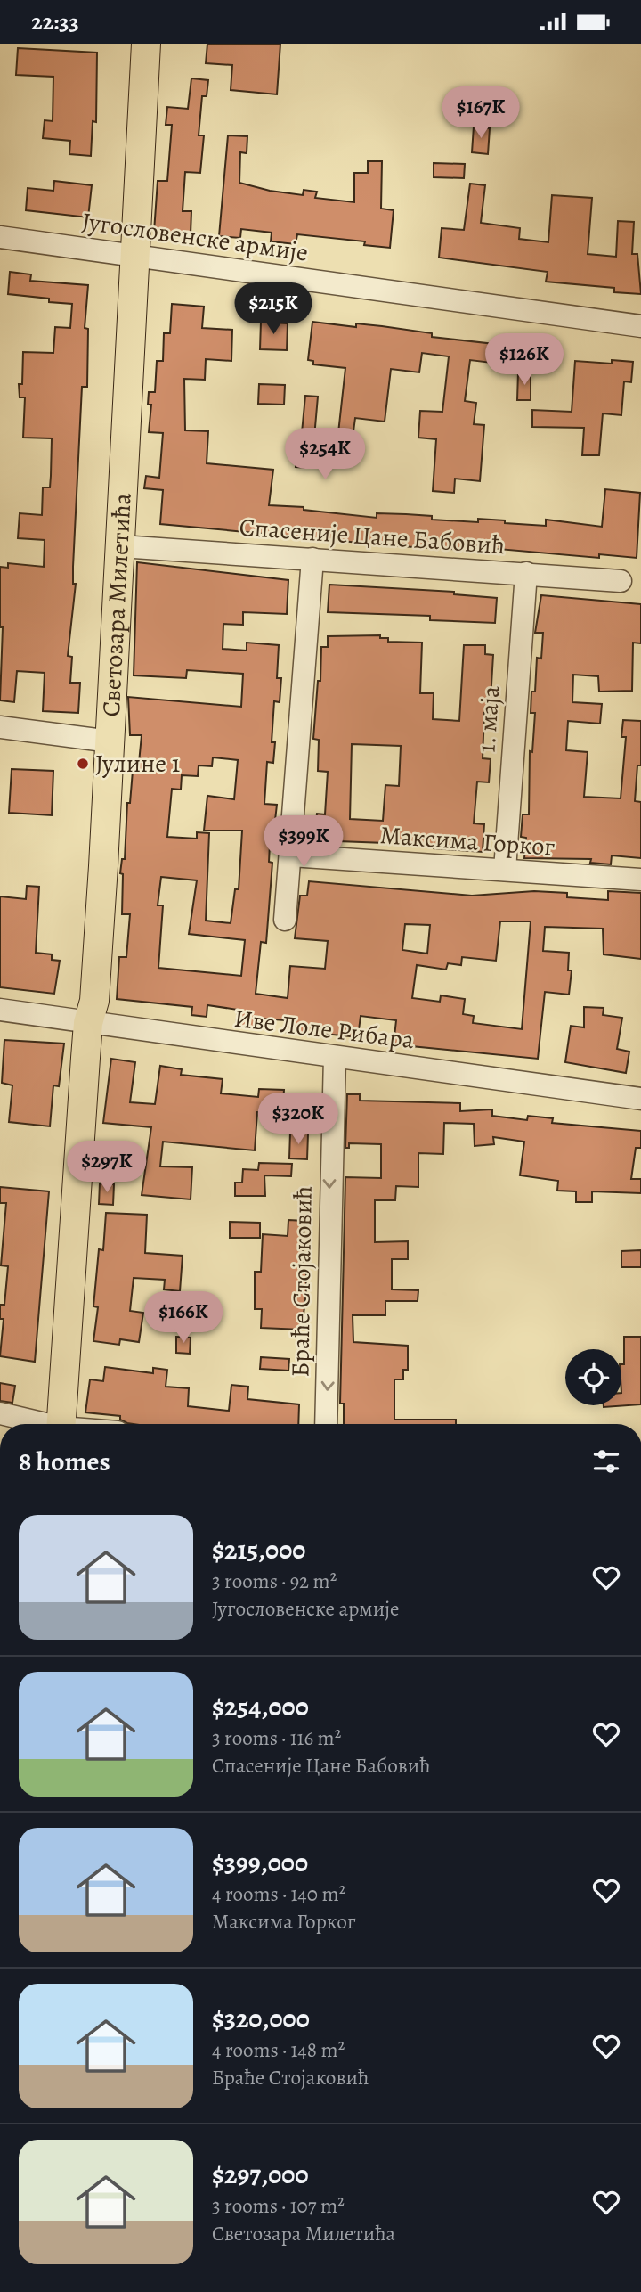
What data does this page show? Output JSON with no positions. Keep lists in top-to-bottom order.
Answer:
{
  "streets": {
    "main road": ["Светозара Милетића"],
    "street": [
      "Југословенске армије",
      "Спасеније Цане Бабовић",
      "1. маја",
      "Максима Горког",
      "Иве Лоле Рибара",
      "Браће Стојаковић"
    ]
  },
  "crossings": [
    ["Југословенске армије", "Светозара Милетића"],
    ["Спасеније Цане Бабовић", "Светозара Милетића"],
    ["Спасеније Цане Бабовић", "1. маја"],
    ["Светозара Милетића", "Иве Лоле Рибара"],
    ["1. маја", "Максима Горког"],
    ["Иве Лоле Рибара", "Браће Стојаковић"]
  ],
  "one_way": ["Браће Стојаковић"],
  "places": ["Јулине 1"],
  "page": {
    "status": "22:33",
    "price": [
      "$167K",
      "$215K",
      "$126K",
      "$254K",
      "$399K",
      "$320K",
      "$297K",
      "$166K"
    ],
    "heading": "8 homes",
    "list": [
      {
        "name": "$215,000",
        "note": "3 rooms · 92 m² · Југословенске армије"
      },
      {
        "name": "$254,000",
        "note": "3 rooms · 116 m² · Спасеније Цане Бабовић"
      },
      {
        "name": "$399,000",
        "note": "4 rooms · 140 m² · Максима Горког"
      },
      {
        "name": "$320,000",
        "note": "4 rooms · 148 m² · Браће Стојаковић"
      },
      {
        "name": "$297,000",
        "note": "3 rooms · 107 m² · Светозара Милетића"
      }
    ]
  }
}
